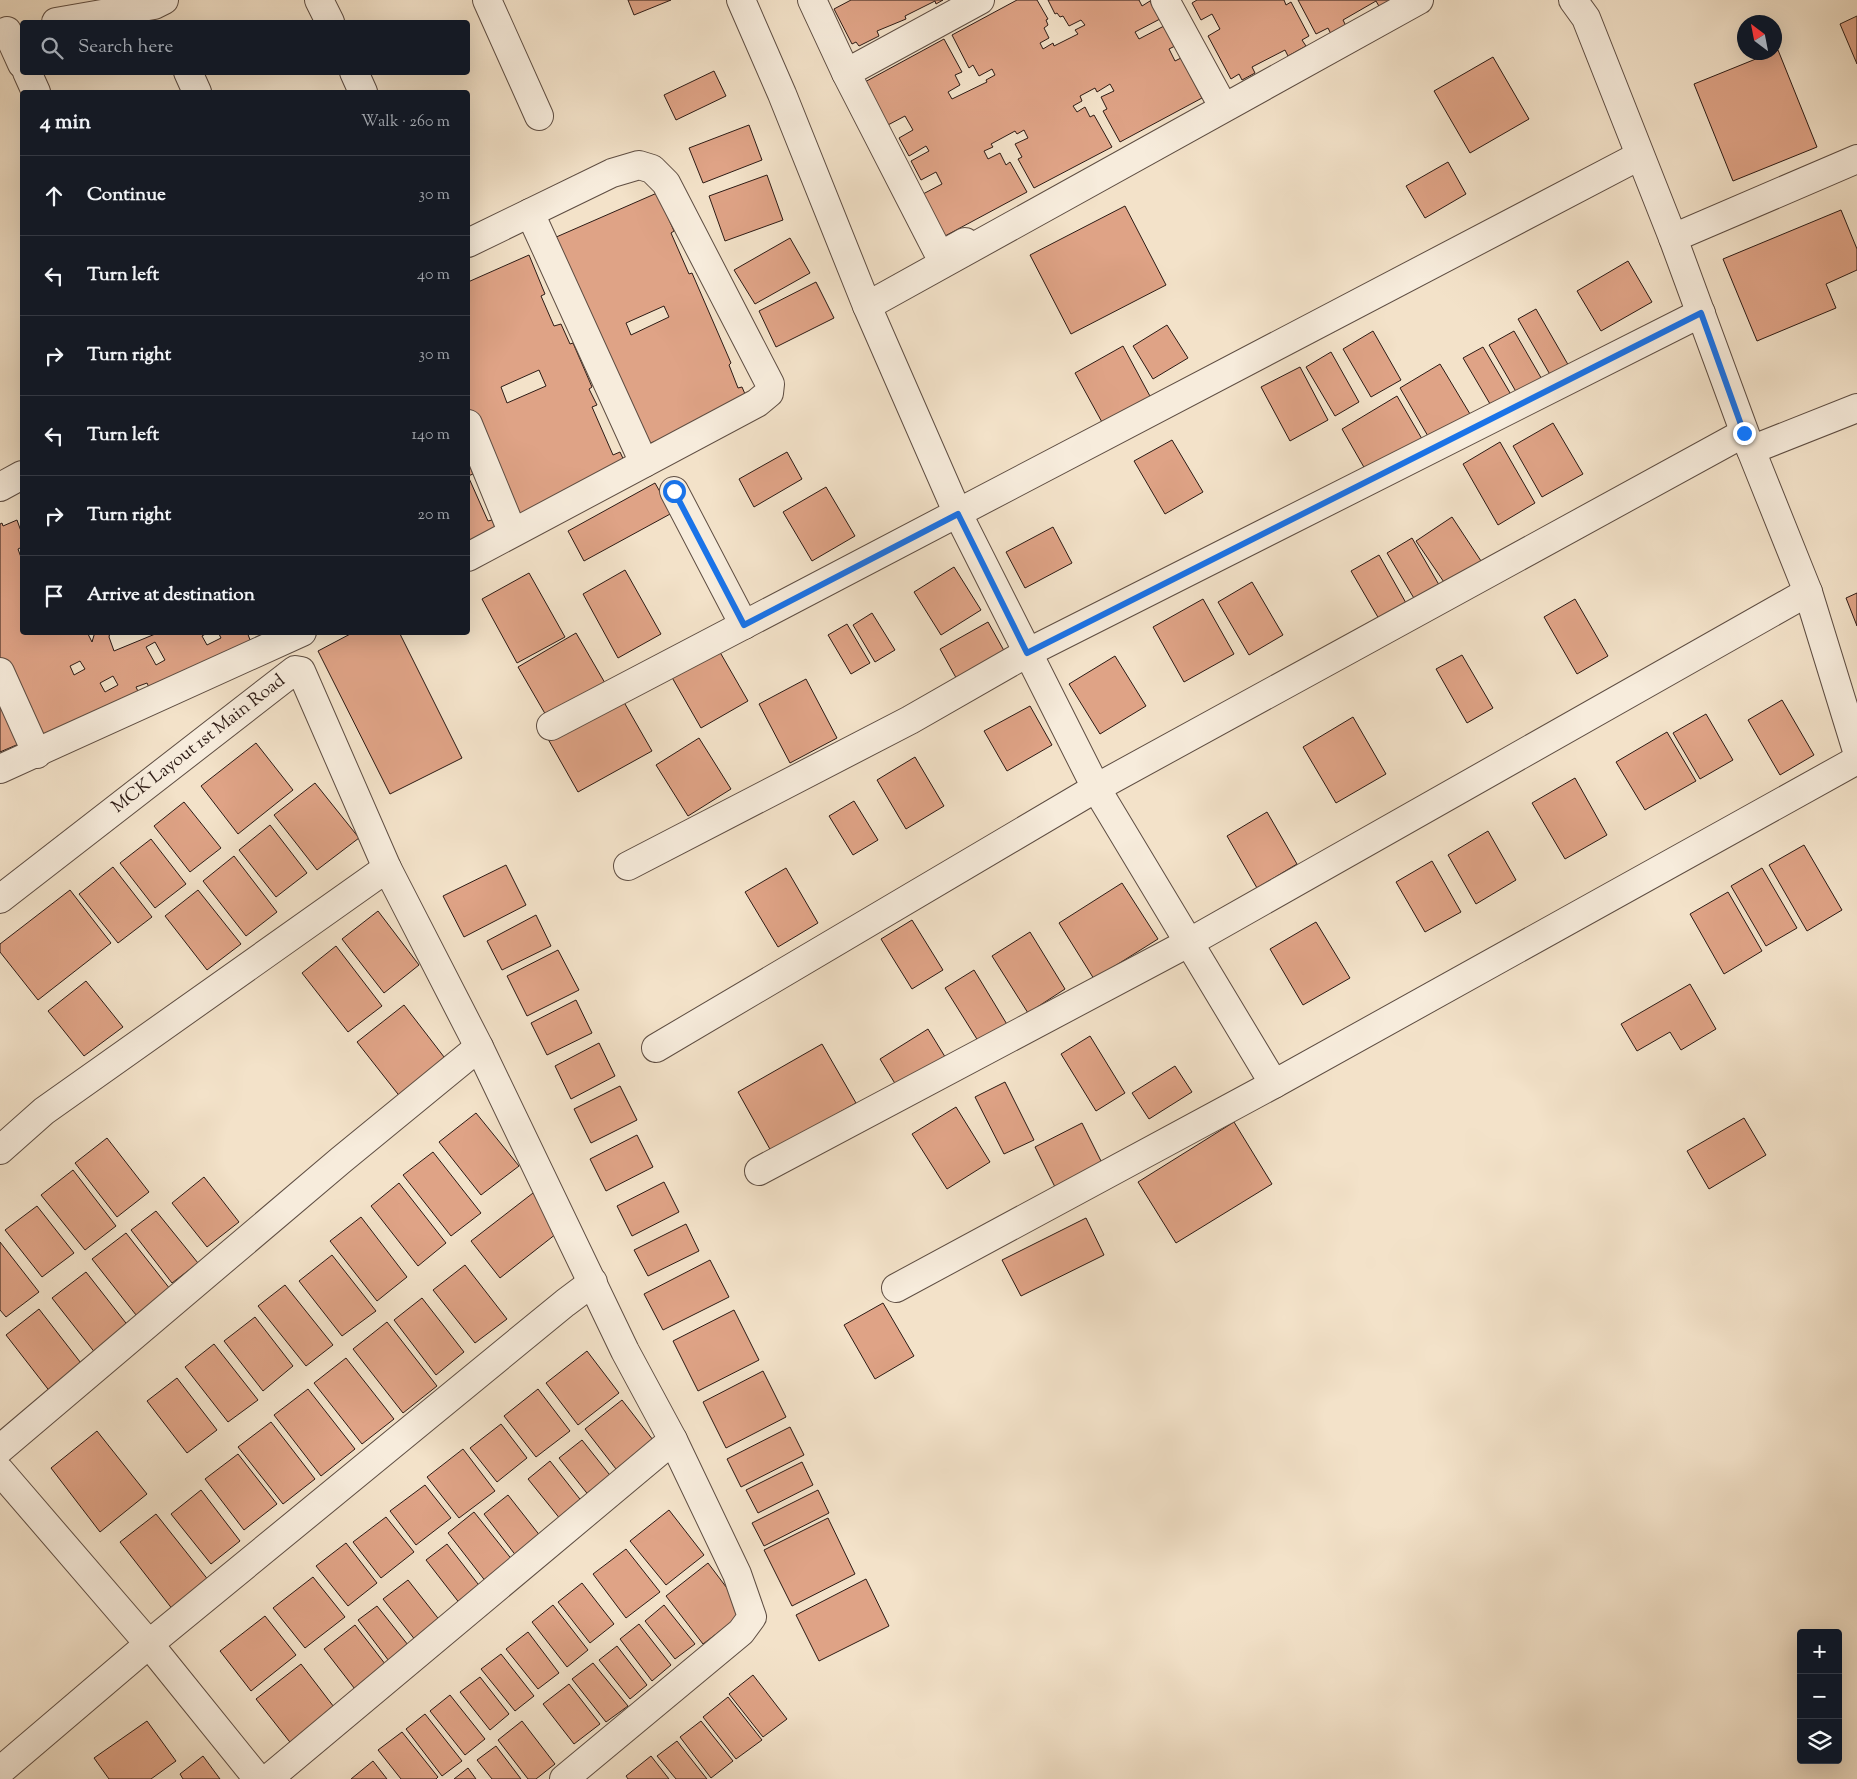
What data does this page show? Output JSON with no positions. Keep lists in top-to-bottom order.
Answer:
{
  "streets": {
    "street": ["MCK Layout 1st Main Road"]
  },
  "north": "top left",
  "page": {
    "search": "Search here",
    "heading": ["4 min", "Walk · 260 m"],
    "list": [
      ["Continue", "30 m"],
      ["Turn left", "40 m"],
      ["Turn right", "30 m"],
      ["Turn left", "140 m"],
      ["Turn right", "20 m"],
      "Arrive at destination"
    ],
    "map_buttons": ["+", "−"]
  }
}
